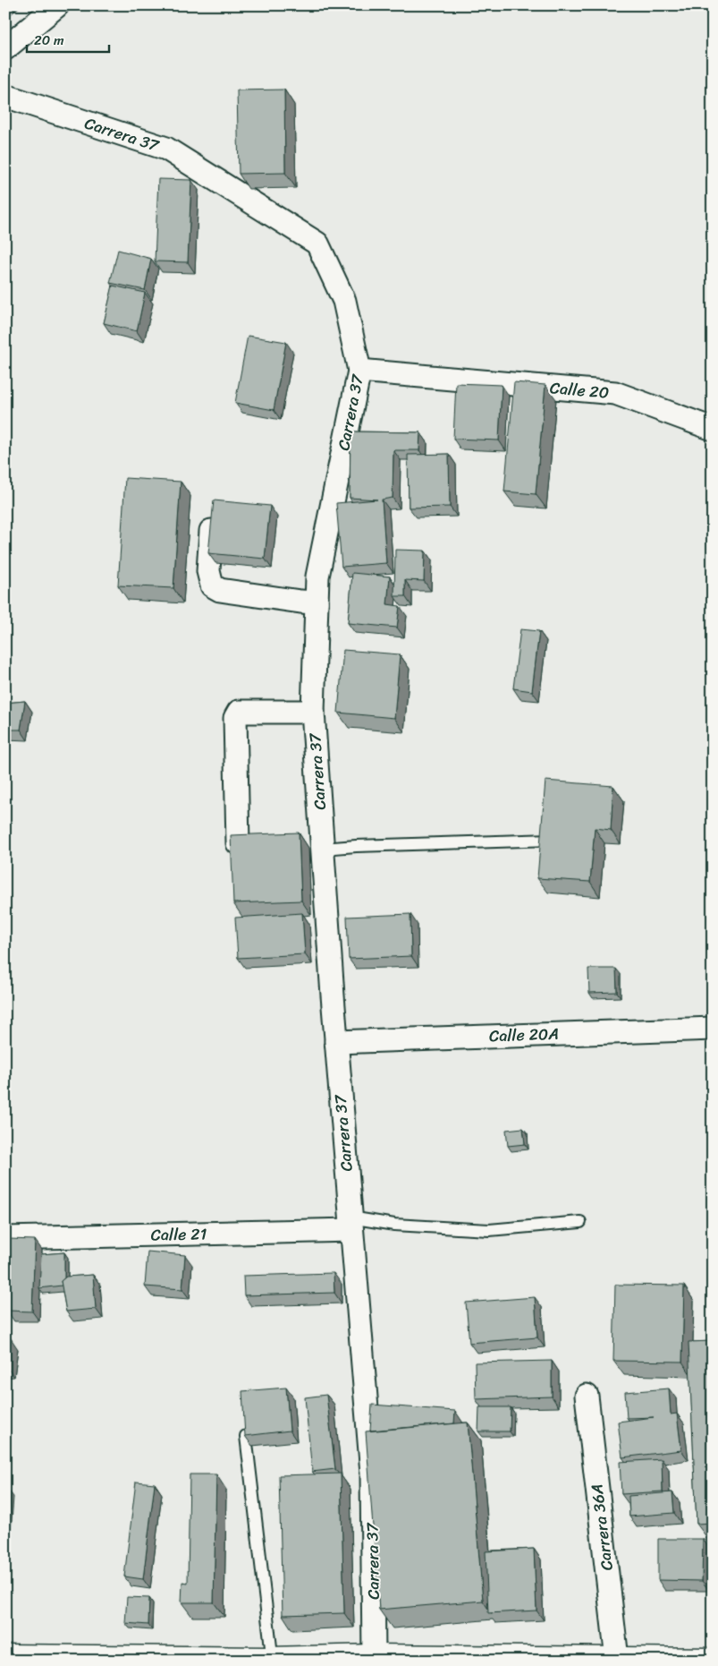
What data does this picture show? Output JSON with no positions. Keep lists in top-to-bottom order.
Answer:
{
  "streets": {
    "street": [
      "Carrera 37",
      "Calle 20",
      "Calle 20A",
      "Calle 21",
      "Carrera 36A"
    ]
  },
  "crossings": [
    ["Carrera 37", "Calle 20"],
    ["Carrera 37", "Calle 20A"],
    ["Carrera 37", "Calle 21"]
  ],
  "scale_bar": "20 m"
}
